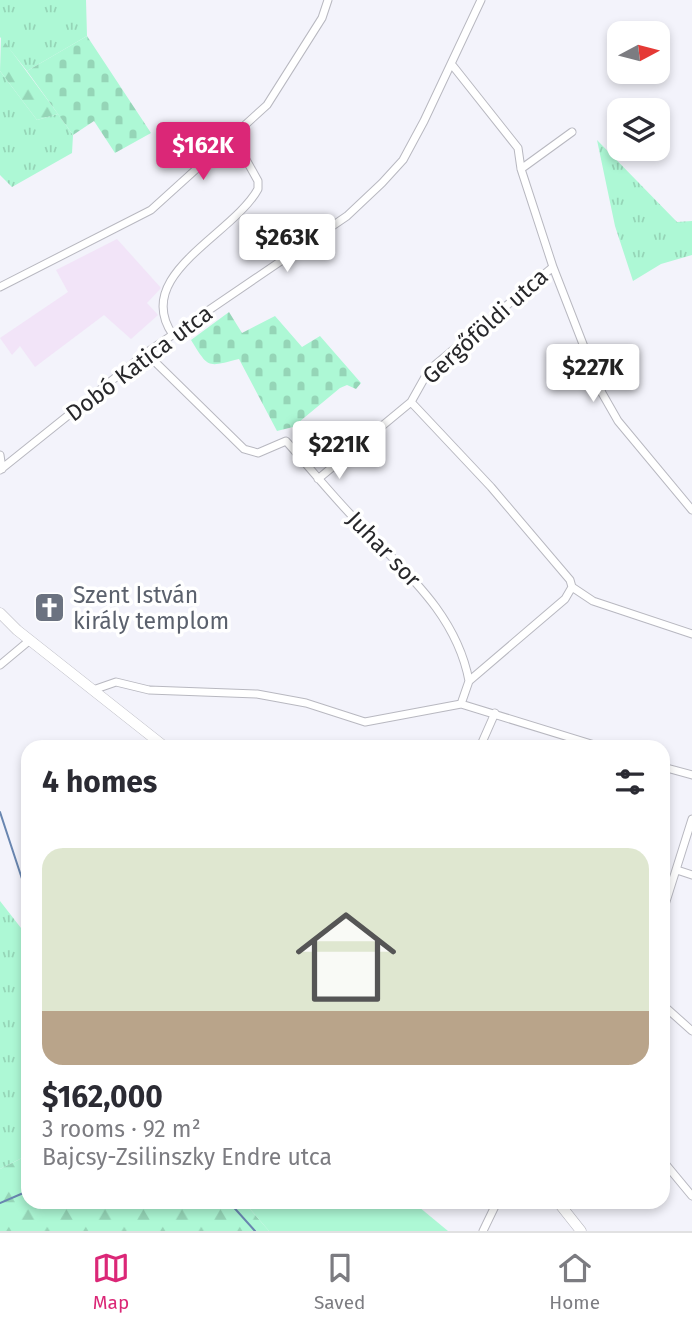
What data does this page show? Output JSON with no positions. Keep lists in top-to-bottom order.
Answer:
{
  "streets": {
    "street": ["Gergőföldi utca", "Dobó Katica utca", "Juhar sor"]
  },
  "crossings": [
    ["Gergőföldi utca", "Dobó Katica utca"],
    ["Gergőföldi utca", "Juhar sor"],
    ["Dobó Katica utca", "Juhar sor"]
  ],
  "places": {
    "church": ["Szent István király templom"]
  },
  "north": "right",
  "page": {
    "price": [
      "$162K",
      "$263K",
      "$227K",
      "$221K"
    ],
    "heading": "4 homes",
    "list": [
      {
        "name": "$162,000",
        "note": "3 rooms · 92 m² · Bajcsy-Zsilinszky Endre utca"
      }
    ],
    "tabs": ["Map", "Saved", "Home"]
  }
}
